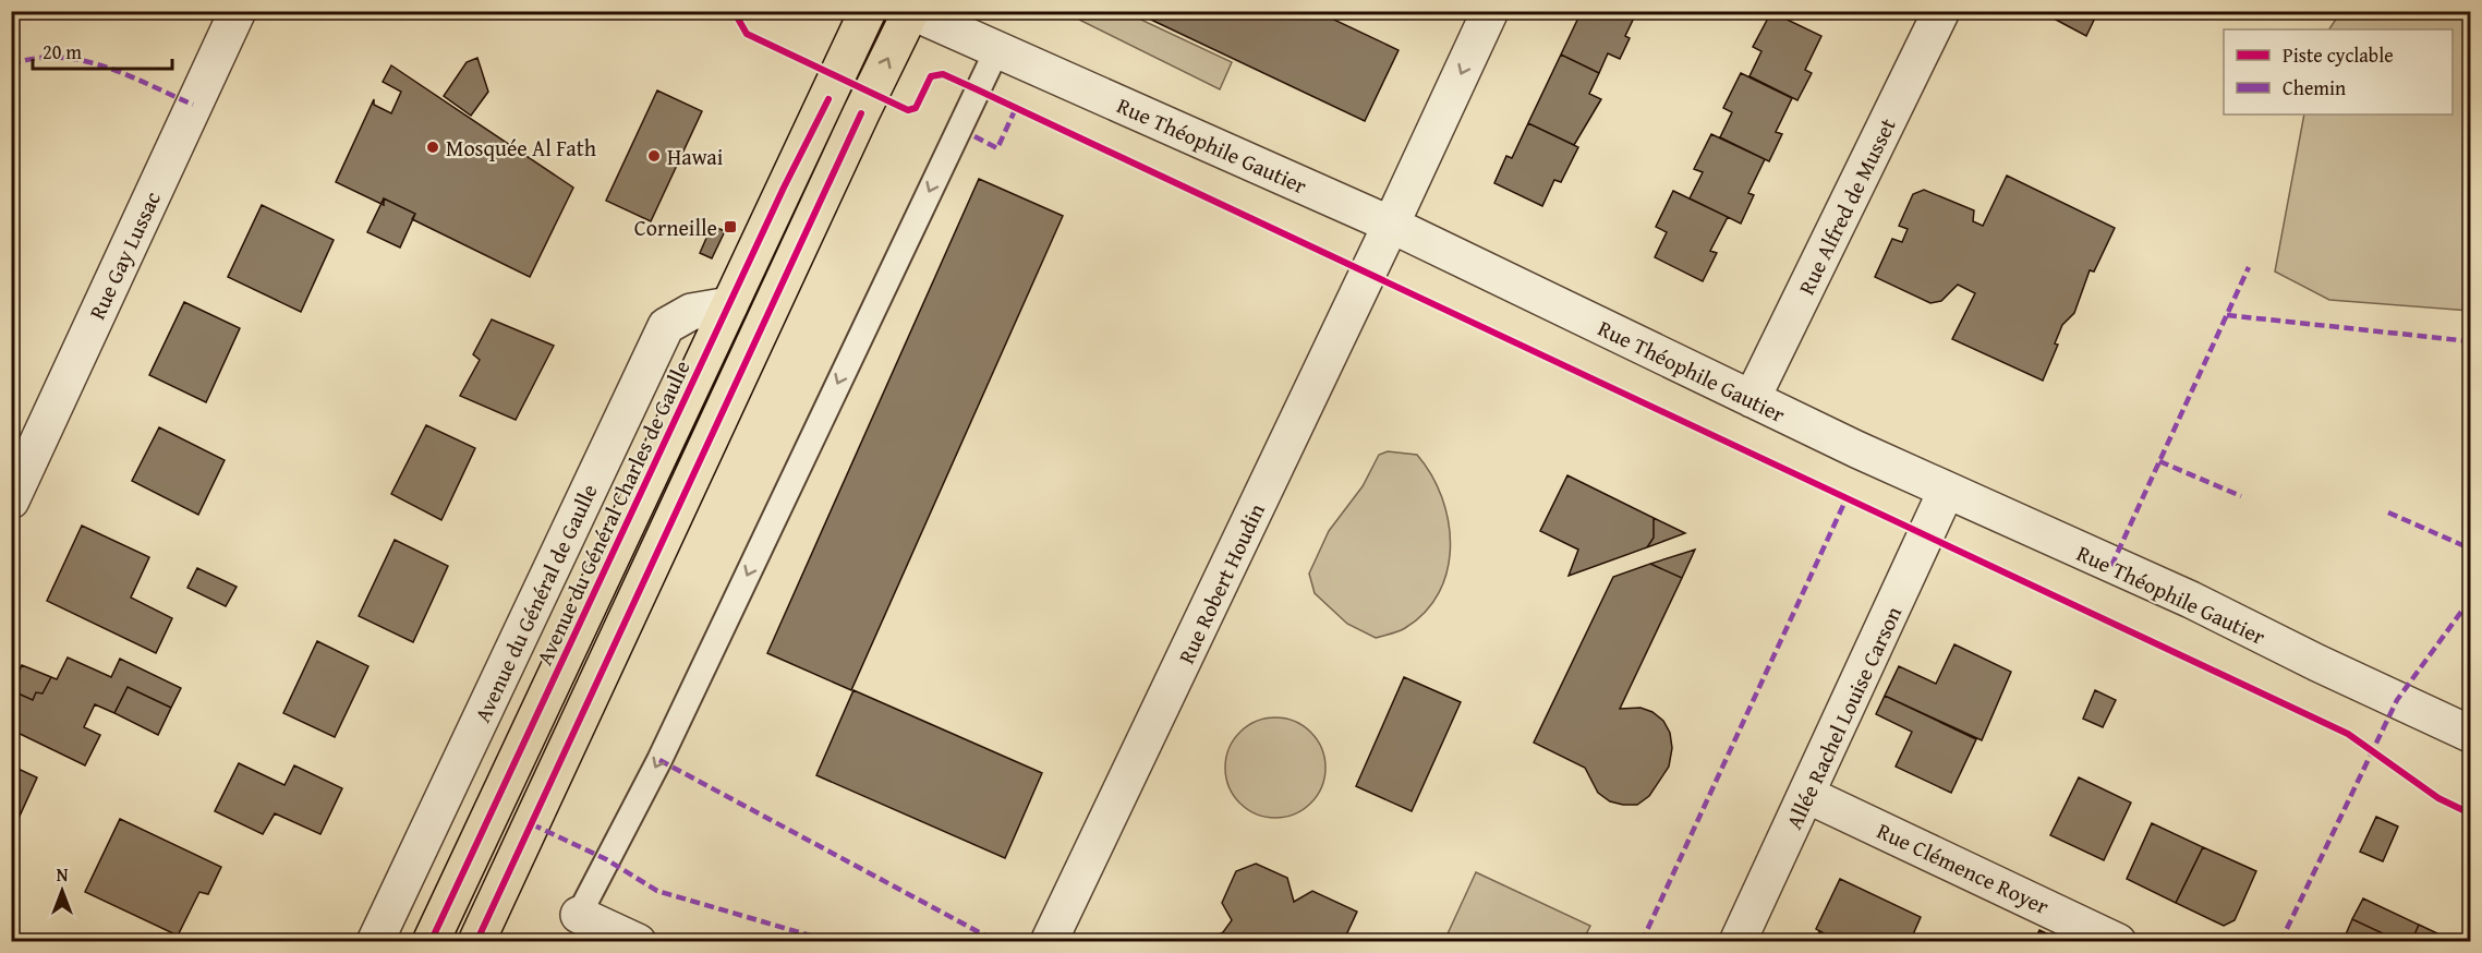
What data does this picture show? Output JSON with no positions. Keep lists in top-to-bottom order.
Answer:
{
  "streets": {
    "main road": ["Avenue du Général Charles de Gaulle"],
    "street": [
      "Rue Théophile Gautier",
      "Rue Alfred de Musset",
      "Rue Gay Lussac",
      "Rue Robert Houdin",
      "Avenue du Général de Gaulle",
      "Allée Rachel Louise Carson",
      "Rue Clémence Royer"
    ]
  },
  "crossings": [
    ["Rue Théophile Gautier", "Rue Alfred de Musset"],
    ["Rue Théophile Gautier", "Rue Robert Houdin"],
    ["Rue Théophile Gautier", "Allée Rachel Louise Carson"],
    ["Avenue du Général Charles de Gaulle", "Avenue du Général de Gaulle"],
    ["Allée Rachel Louise Carson", "Rue Clémence Royer"]
  ],
  "places": {
    "other": ["Mosquée Al Fath", "Hawai"],
    "transit": ["Corneille"]
  },
  "legend": ["Piste cyclable", "Chemin"],
  "scale_bar": "20 m",
  "north": "top"
}
